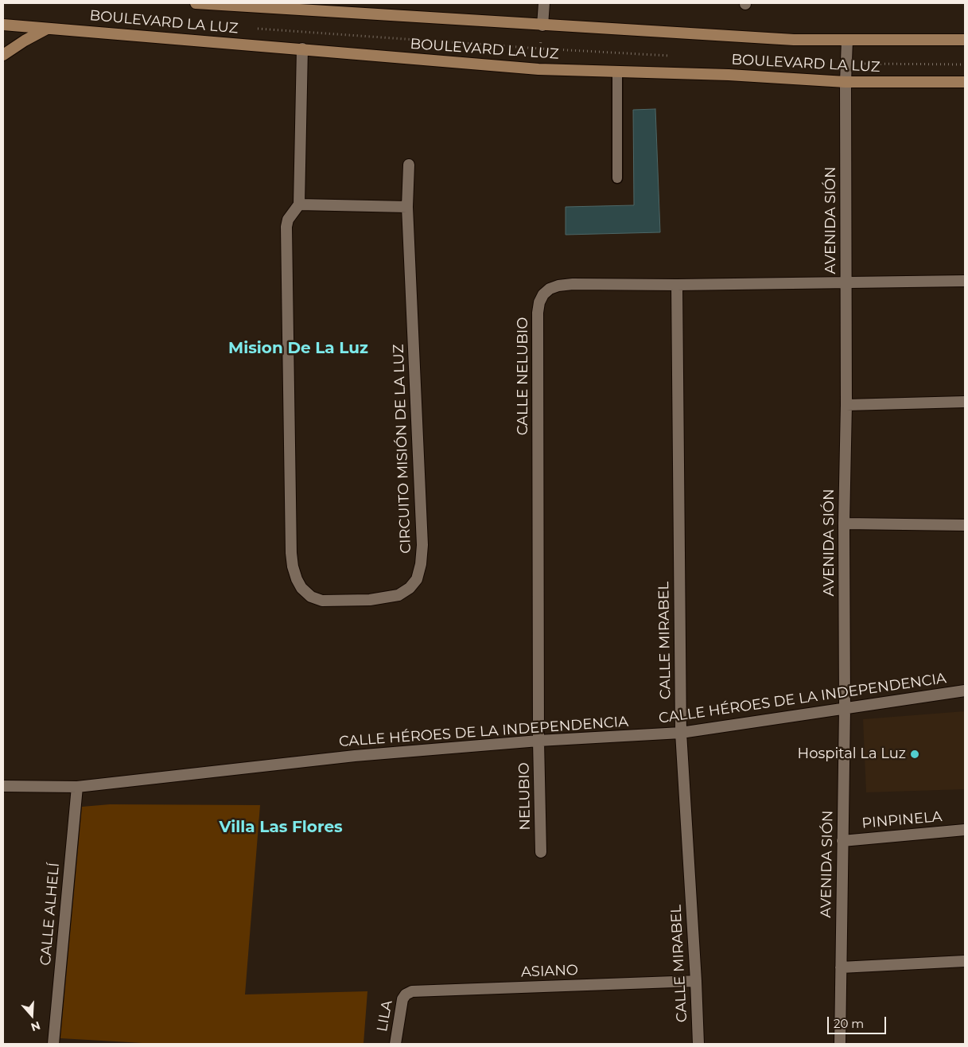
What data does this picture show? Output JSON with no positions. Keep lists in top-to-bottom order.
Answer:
{
  "streets": {
    "main road": ["BOULEVARD LA LUZ"],
    "street": [
      "AVENIDA SIÓN",
      "CALLE NELUBIO",
      "CIRCUITO MISIÓN DE LA LUZ",
      "CALLE MIRABEL",
      "CALLE HÉROES DE LA INDEPENDENCIA",
      "NELUBIO",
      "PINPINELA",
      "CALLE ALHELÍ",
      "ASIANO",
      "LILA"
    ]
  },
  "crossings": [
    ["BOULEVARD LA LUZ", "AVENIDA SIÓN"],
    ["AVENIDA SIÓN", "CALLE NELUBIO"],
    ["AVENIDA SIÓN", "CALLE HÉROES DE LA INDEPENDENCIA"],
    ["AVENIDA SIÓN", "PINPINELA"],
    ["CALLE NELUBIO", "CALLE MIRABEL"],
    ["CALLE NELUBIO", "CALLE HÉROES DE LA INDEPENDENCIA"],
    ["CALLE NELUBIO", "NELUBIO"],
    ["CALLE MIRABEL", "CALLE HÉROES DE LA INDEPENDENCIA"],
    ["CALLE MIRABEL", "ASIANO"],
    ["CALLE HÉROES DE LA INDEPENDENCIA", "NELUBIO"],
    ["CALLE HÉROES DE LA INDEPENDENCIA", "CALLE ALHELÍ"],
    ["ASIANO", "LILA"]
  ],
  "districts": ["Mision De La Luz", "Villa Las Flores"],
  "places": ["Hospital La Luz"],
  "scale_bar": "20 m",
  "north": "bottom"
}
